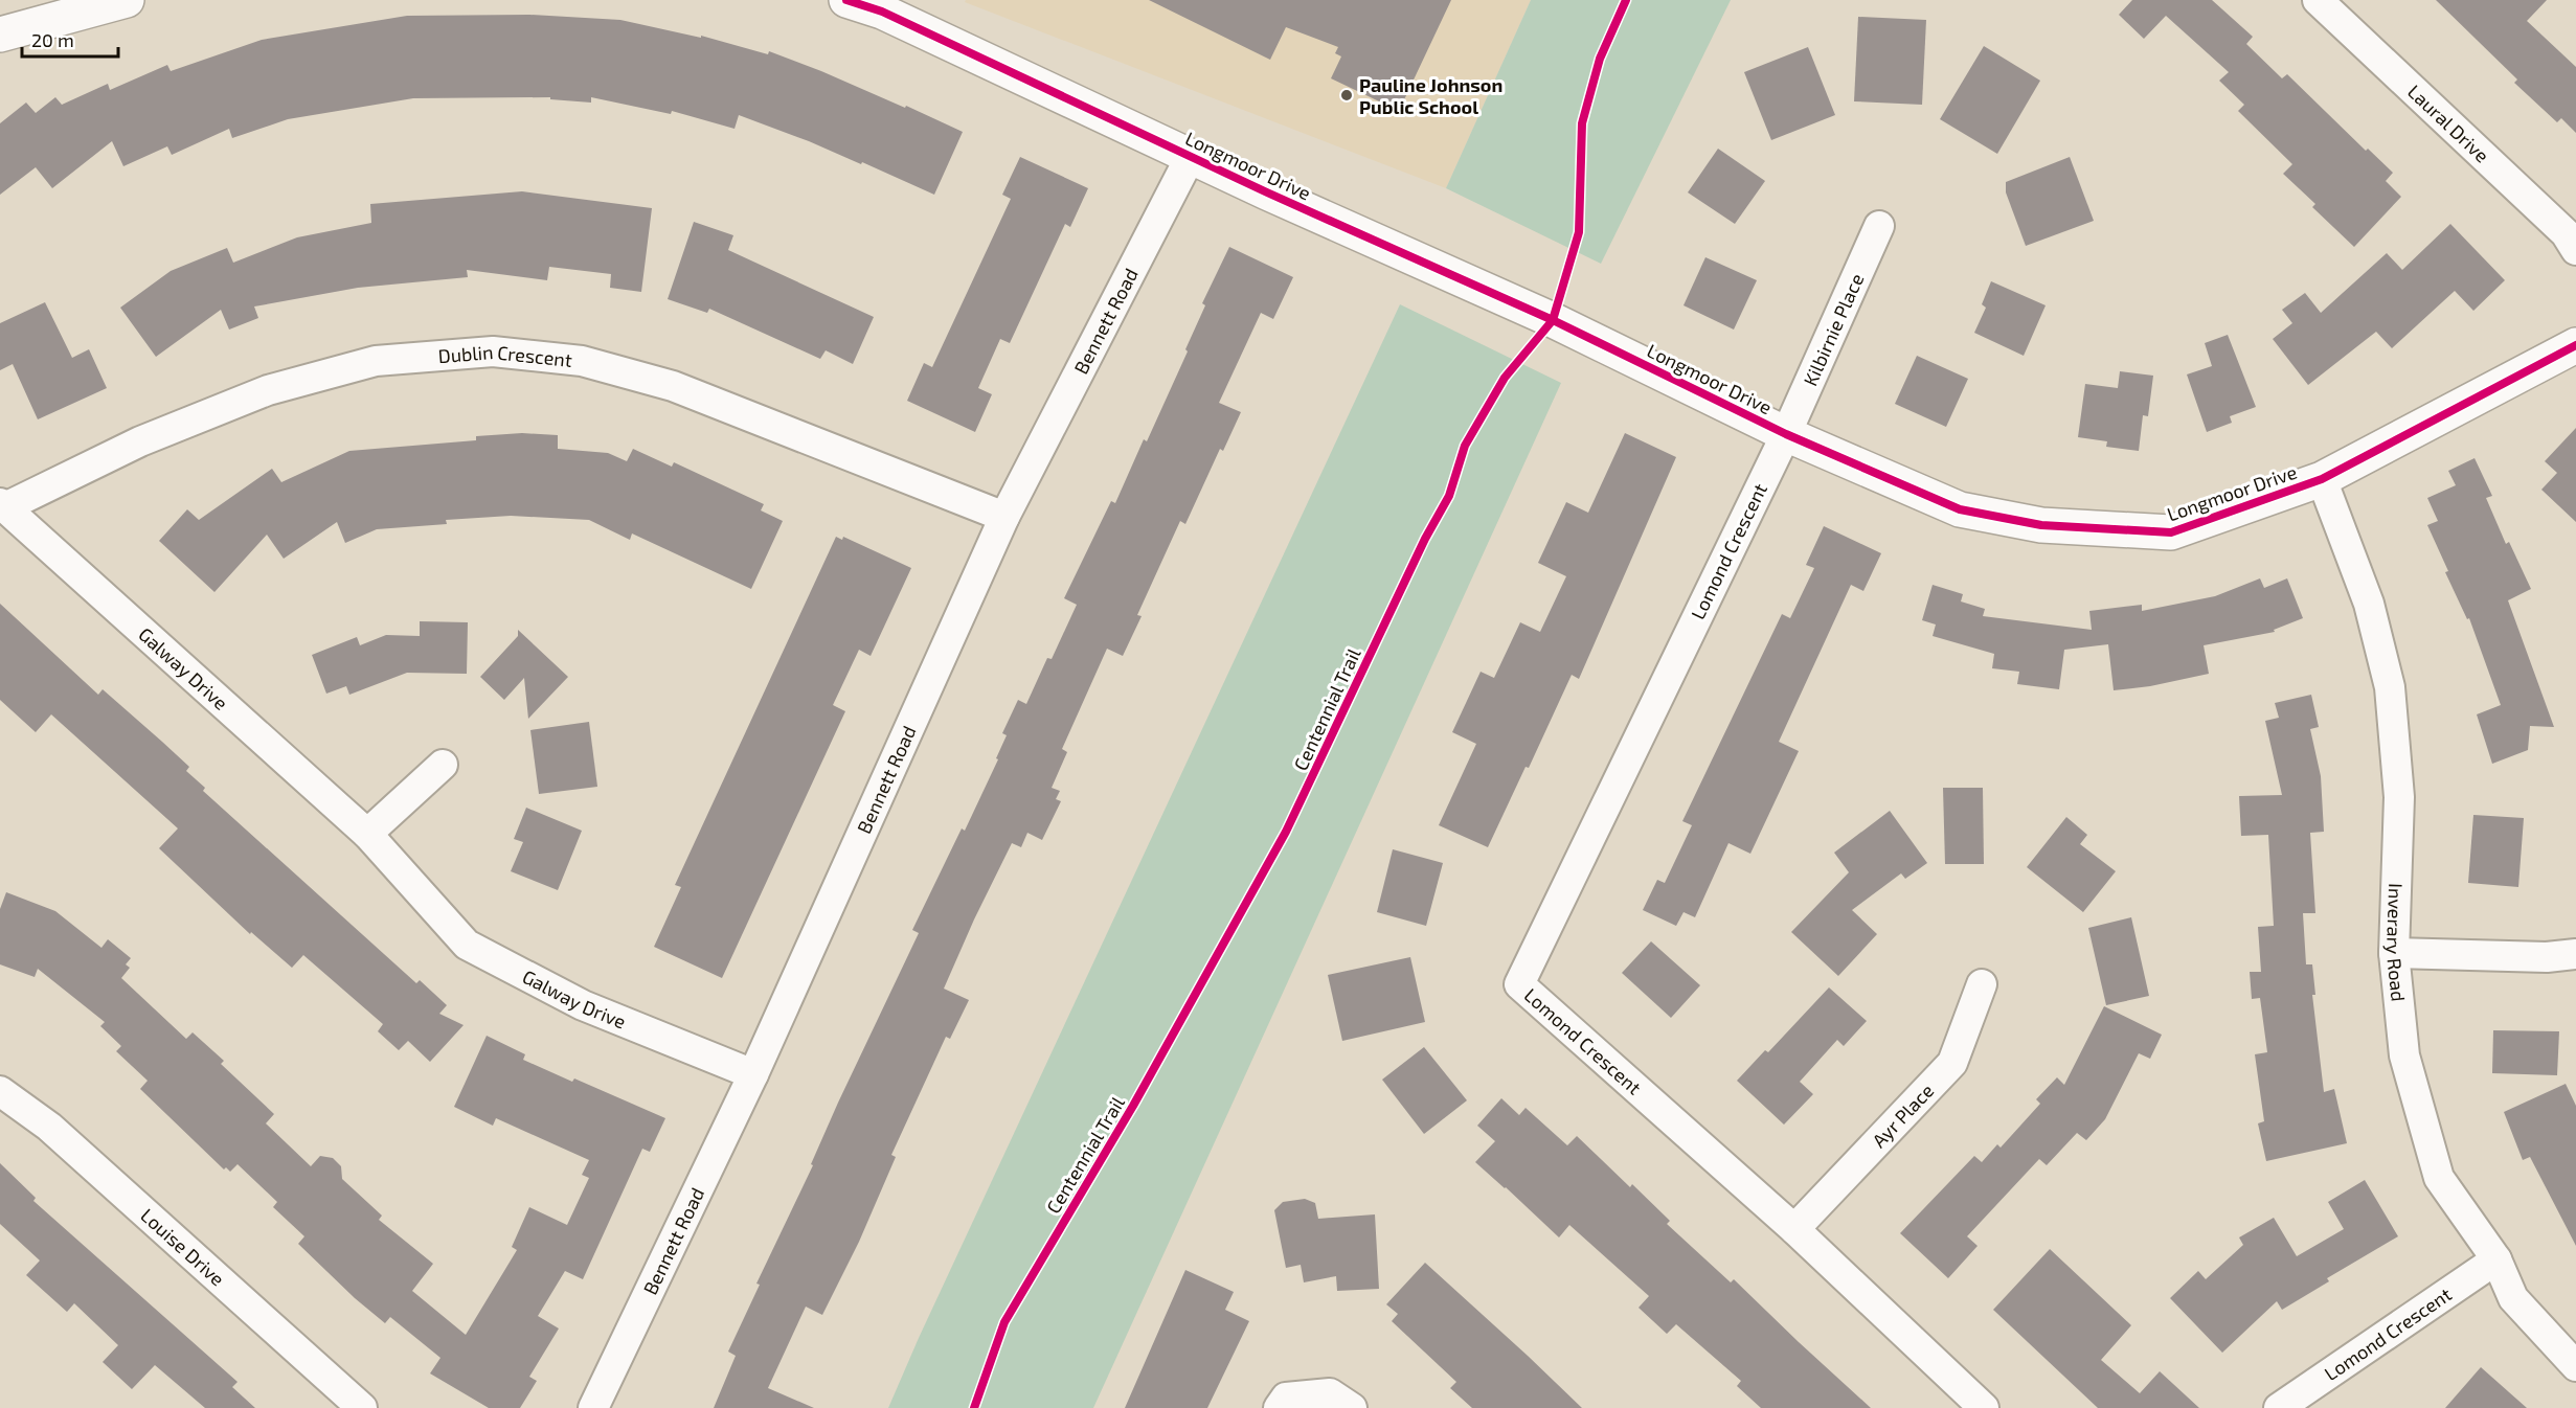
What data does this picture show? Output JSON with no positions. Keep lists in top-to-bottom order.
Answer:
{
  "streets": {
    "street": [
      "Laural Drive",
      "Longmoor Drive",
      "Bennett Road",
      "Kilbirnie Place",
      "Dublin Crescent",
      "Lomond Crescent",
      "Galway Drive",
      "Inverary Road",
      "Ayr Place",
      "Louise Drive"
    ],
    "cycle path": ["Centennial Trail"]
  },
  "crossings": [
    ["Longmoor Drive", "Bennett Road"],
    ["Longmoor Drive", "Kilbirnie Place"],
    ["Longmoor Drive", "Lomond Crescent"],
    ["Longmoor Drive", "Inverary Road"],
    ["Bennett Road", "Dublin Crescent"],
    ["Bennett Road", "Galway Drive"],
    ["Kilbirnie Place", "Lomond Crescent"],
    ["Dublin Crescent", "Galway Drive"],
    ["Lomond Crescent", "Inverary Road"],
    ["Lomond Crescent", "Ayr Place"]
  ],
  "places": ["Pauline Johnson Public School"],
  "scale_bar": "20 m"
}
